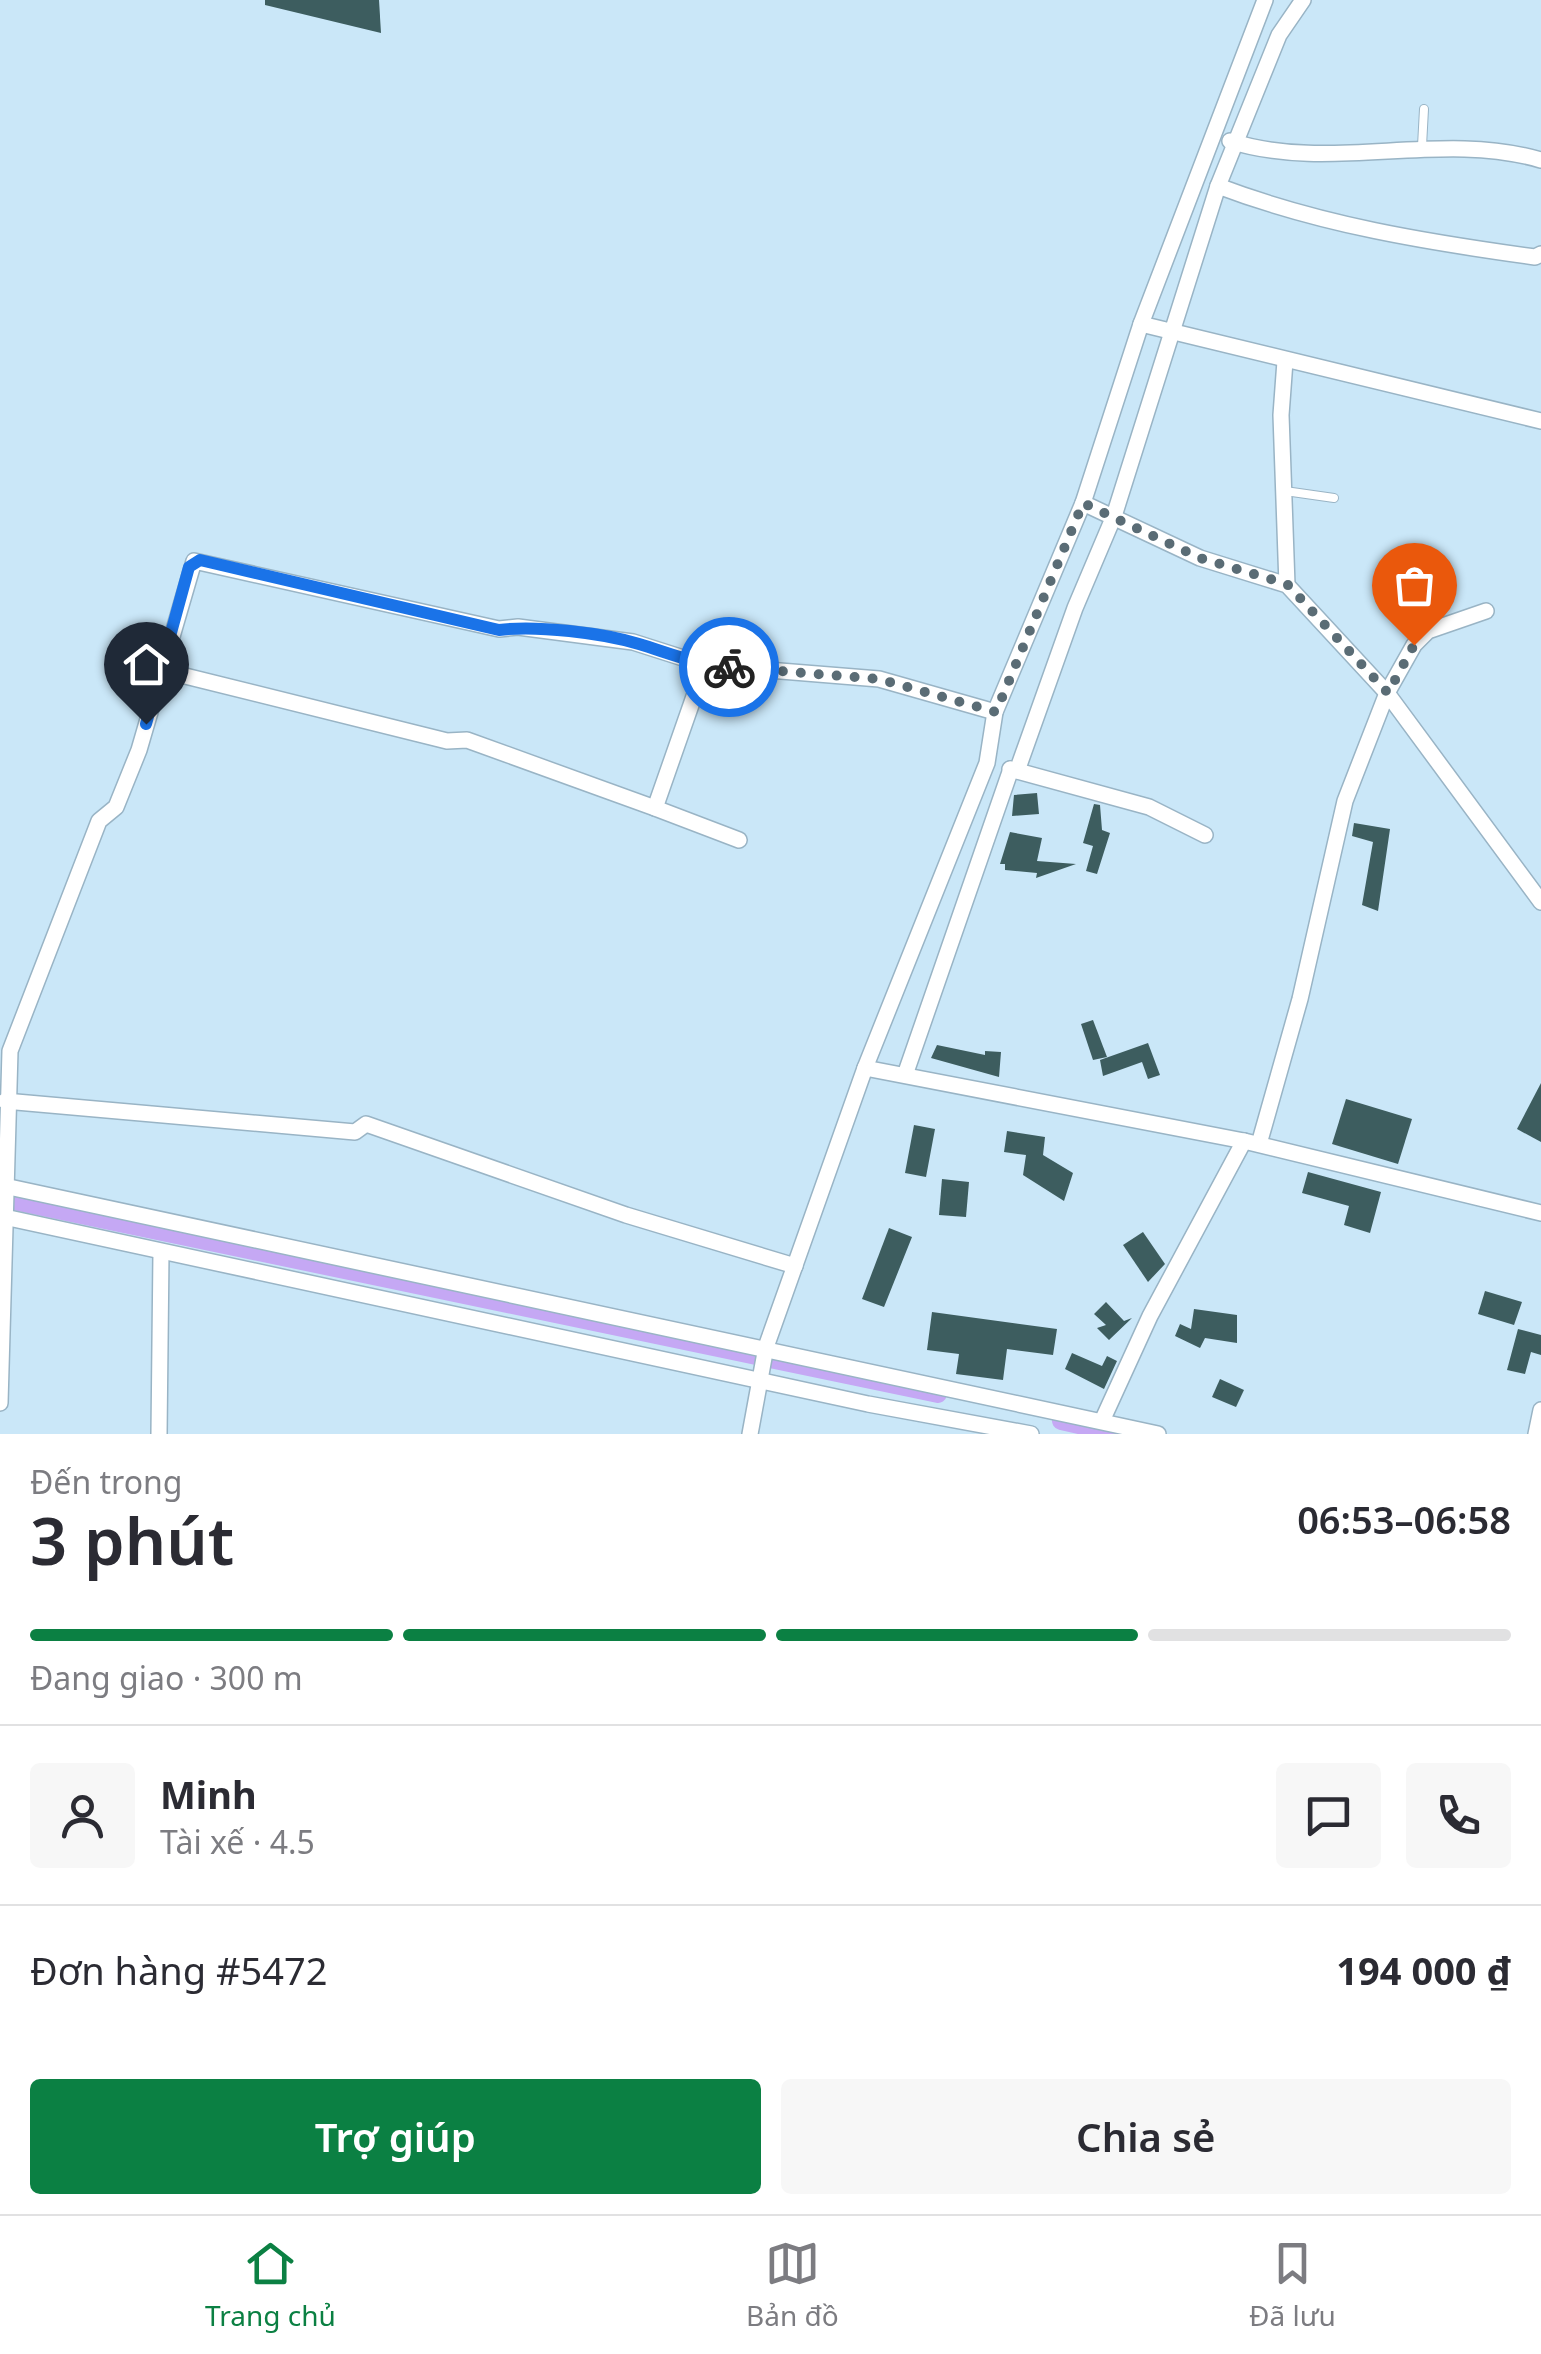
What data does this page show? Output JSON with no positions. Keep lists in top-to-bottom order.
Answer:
{
  "page": {
    "heading": ["3 phút", "Đến trong", "06:53–06:58"],
    "panel": [
      "Minh",
      "Tài xế · 4.5",
      "Đơn hàng #5472",
      "194 000 ₫"
    ],
    "bar": "Đang giao · 300 m",
    "buttons": ["Trợ giúp", "Chia sẻ"],
    "tabs": ["Trang chủ", "Bản đồ", "Đã lưu"]
  }
}
